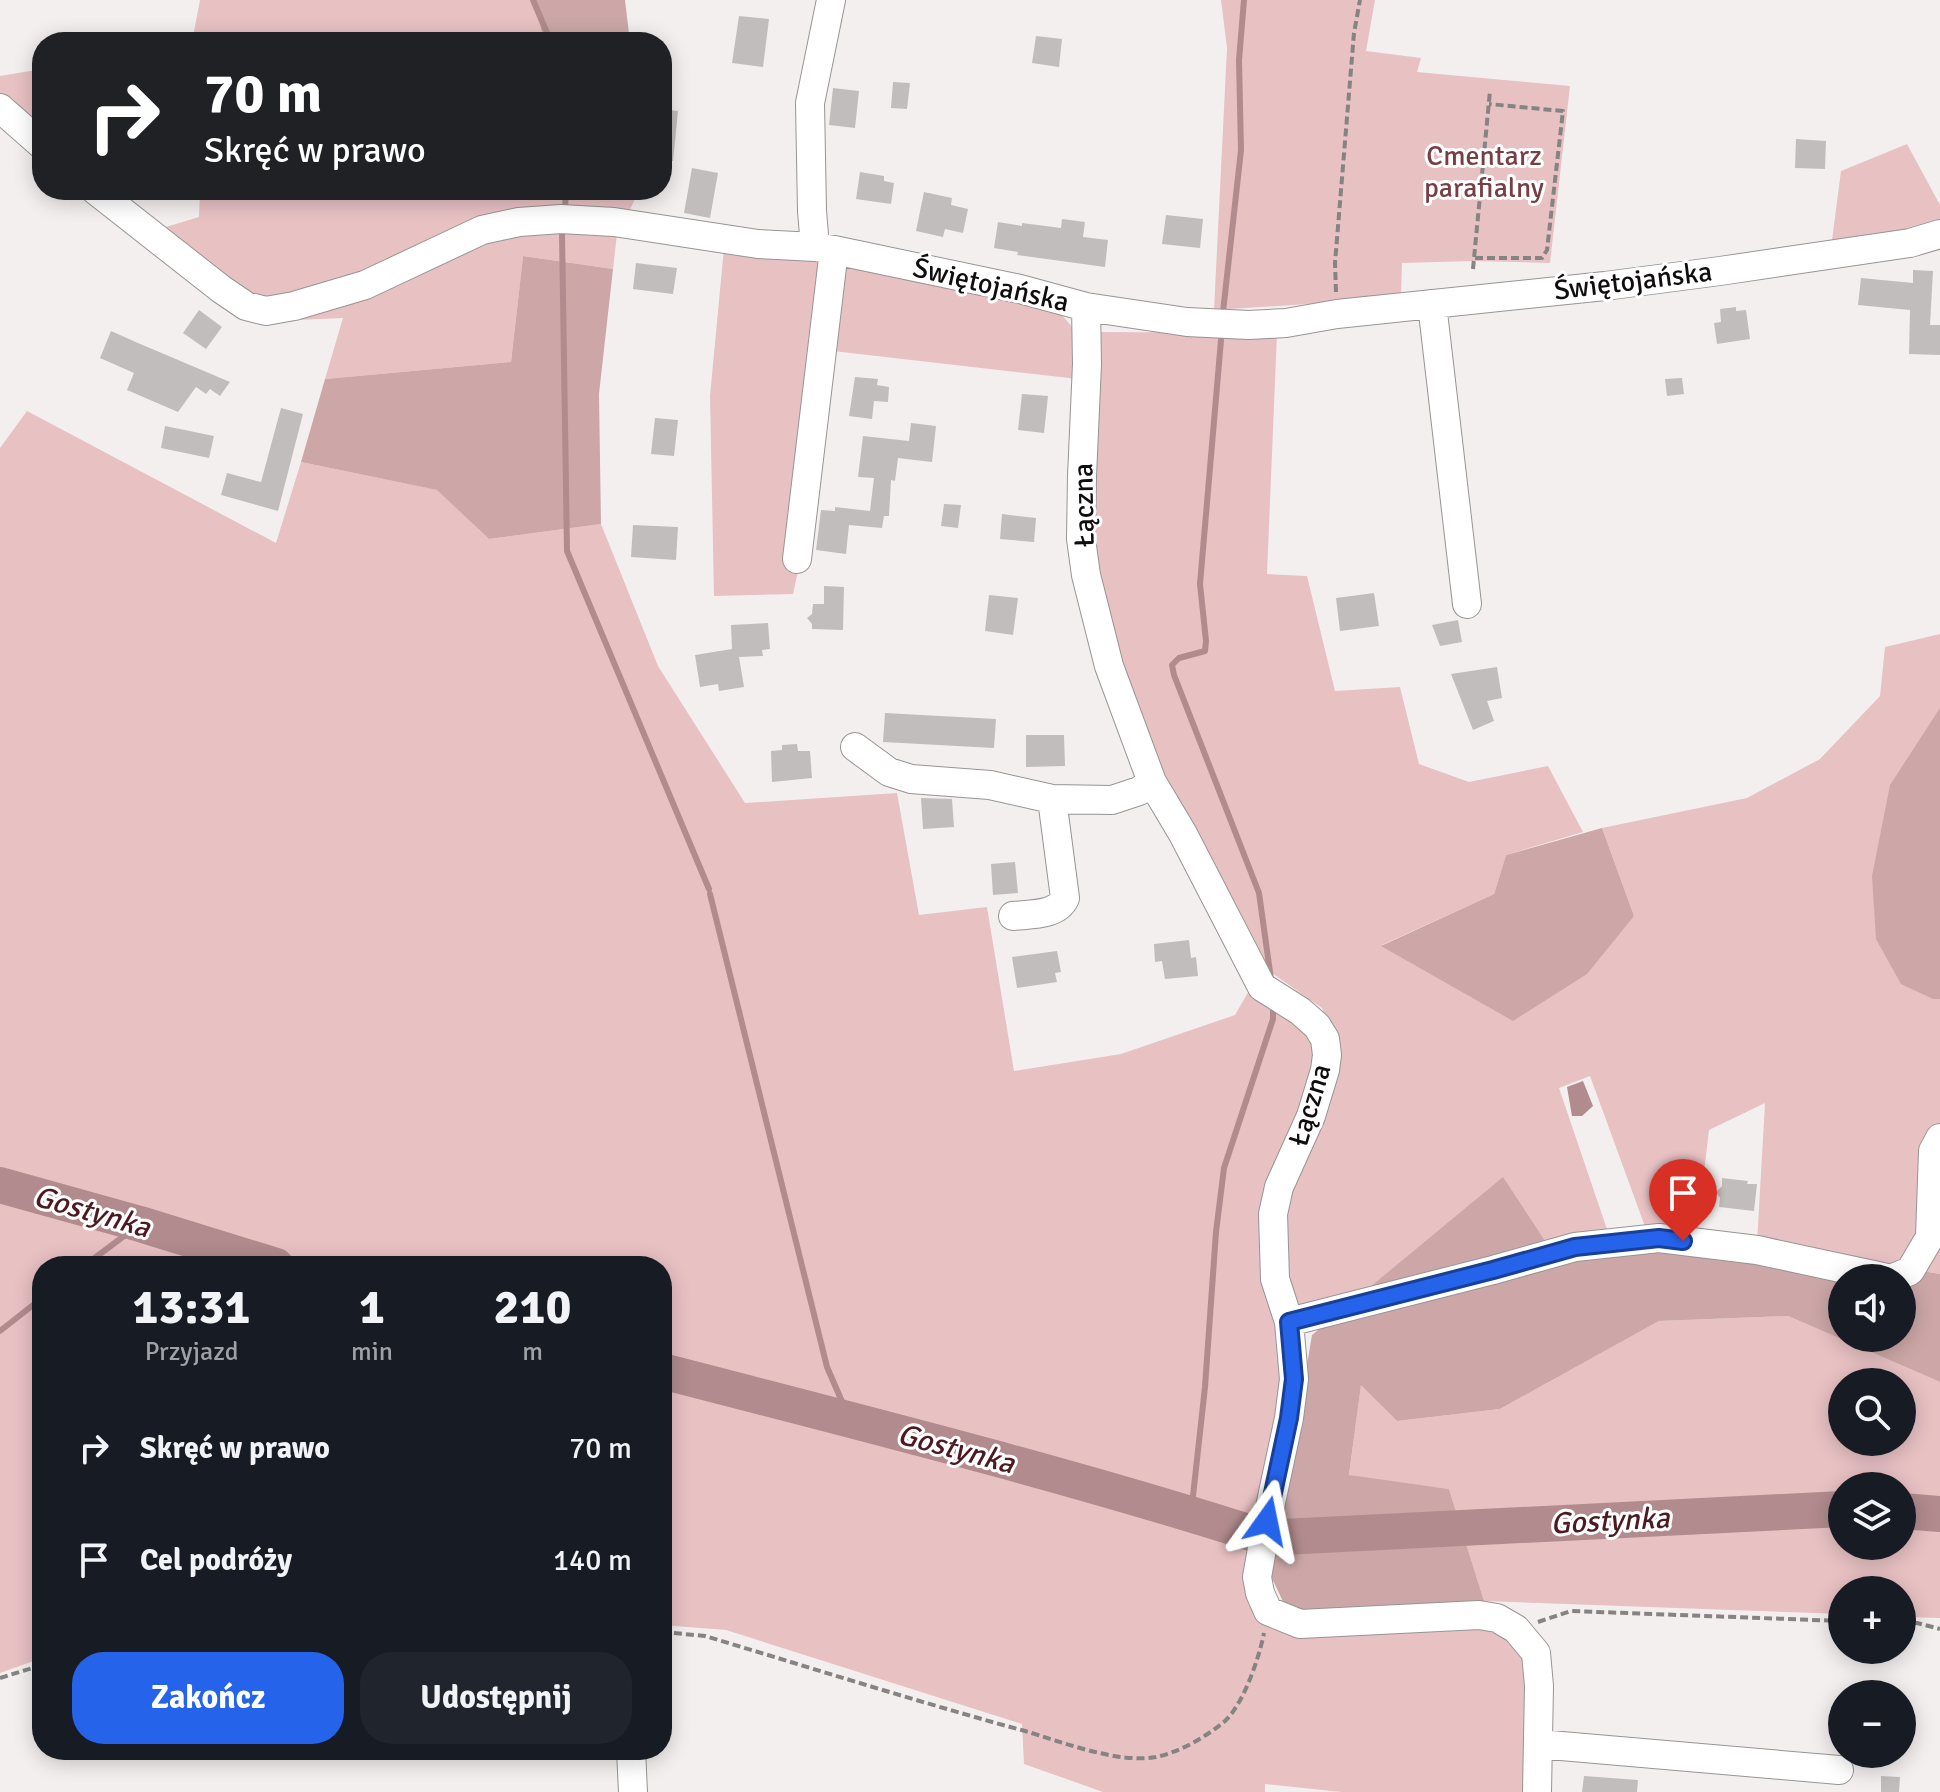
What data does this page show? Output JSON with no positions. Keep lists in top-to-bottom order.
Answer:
{
  "streets": {
    "street": ["Świętojańska", "Łączna"]
  },
  "crossings": [
    ["Świętojańska", "Łączna"]
  ],
  "water": ["Gostynka"],
  "parks": ["Cmentarz parafialny"],
  "page": {
    "turn": ["70 m", "Skręć w prawo"],
    "eta": [
      "13:31",
      "Przyjazd",
      "1",
      "min",
      "210",
      "m"
    ],
    "map_buttons": ["+", "−"],
    "list": [
      {
        "name": "Skręć w prawo",
        "value": "70 m"
      },
      {
        "name": "Cel podróży",
        "value": "140 m"
      }
    ],
    "buttons": ["Zakończ", "Udostępnij"]
  }
}
